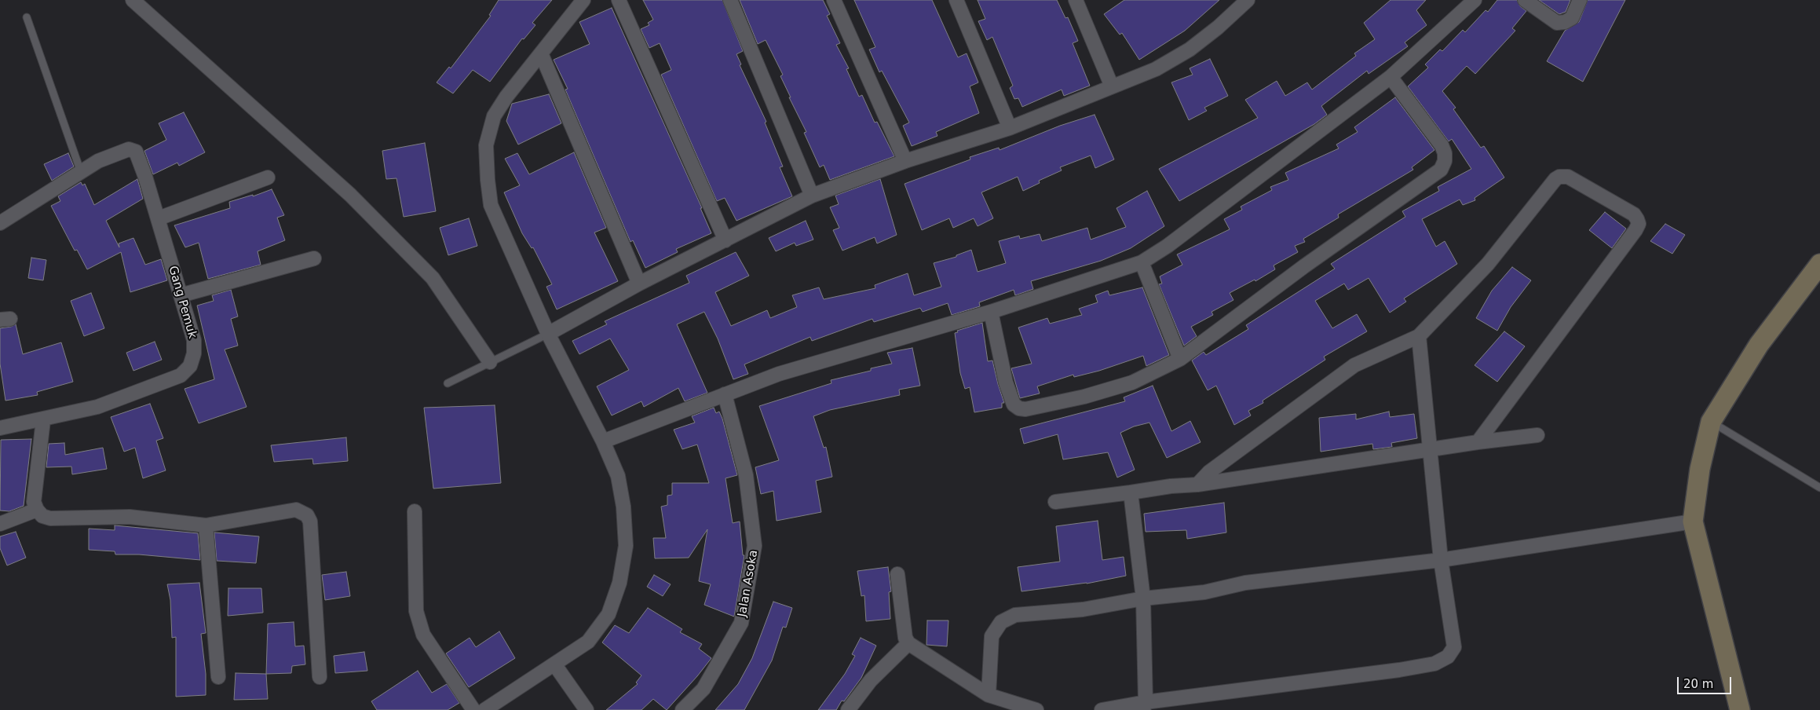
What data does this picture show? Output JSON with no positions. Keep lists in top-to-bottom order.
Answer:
{
  "streets": {
    "street": ["Gang Pemuk", "Jalan Asoka"]
  },
  "scale_bar": "20 m"
}
